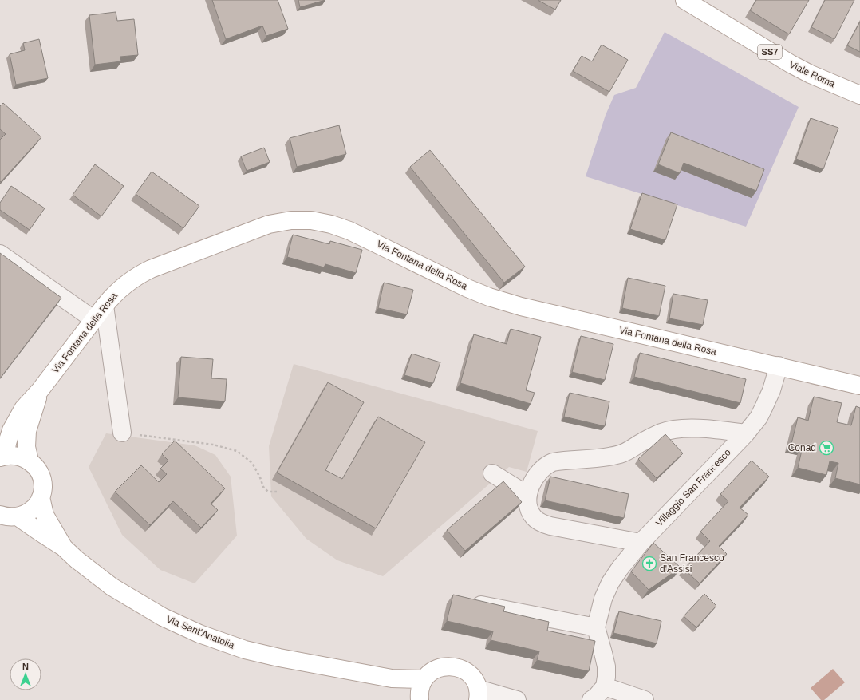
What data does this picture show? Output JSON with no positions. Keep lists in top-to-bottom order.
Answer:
{
  "streets": {
    "main road": [
      "SS7",
      "Viale Roma",
      "Via Fontana della Rosa",
      "Via Sant'Anatolia"
    ],
    "street": ["Villaggio San Francesco"]
  },
  "crossings": [
    ["Via Fontana della Rosa", "Villaggio San Francesco"]
  ],
  "places": {
    "supermarket": ["Conad"],
    "church": ["San Francesco d'Assisi"]
  },
  "north": "top"
}
